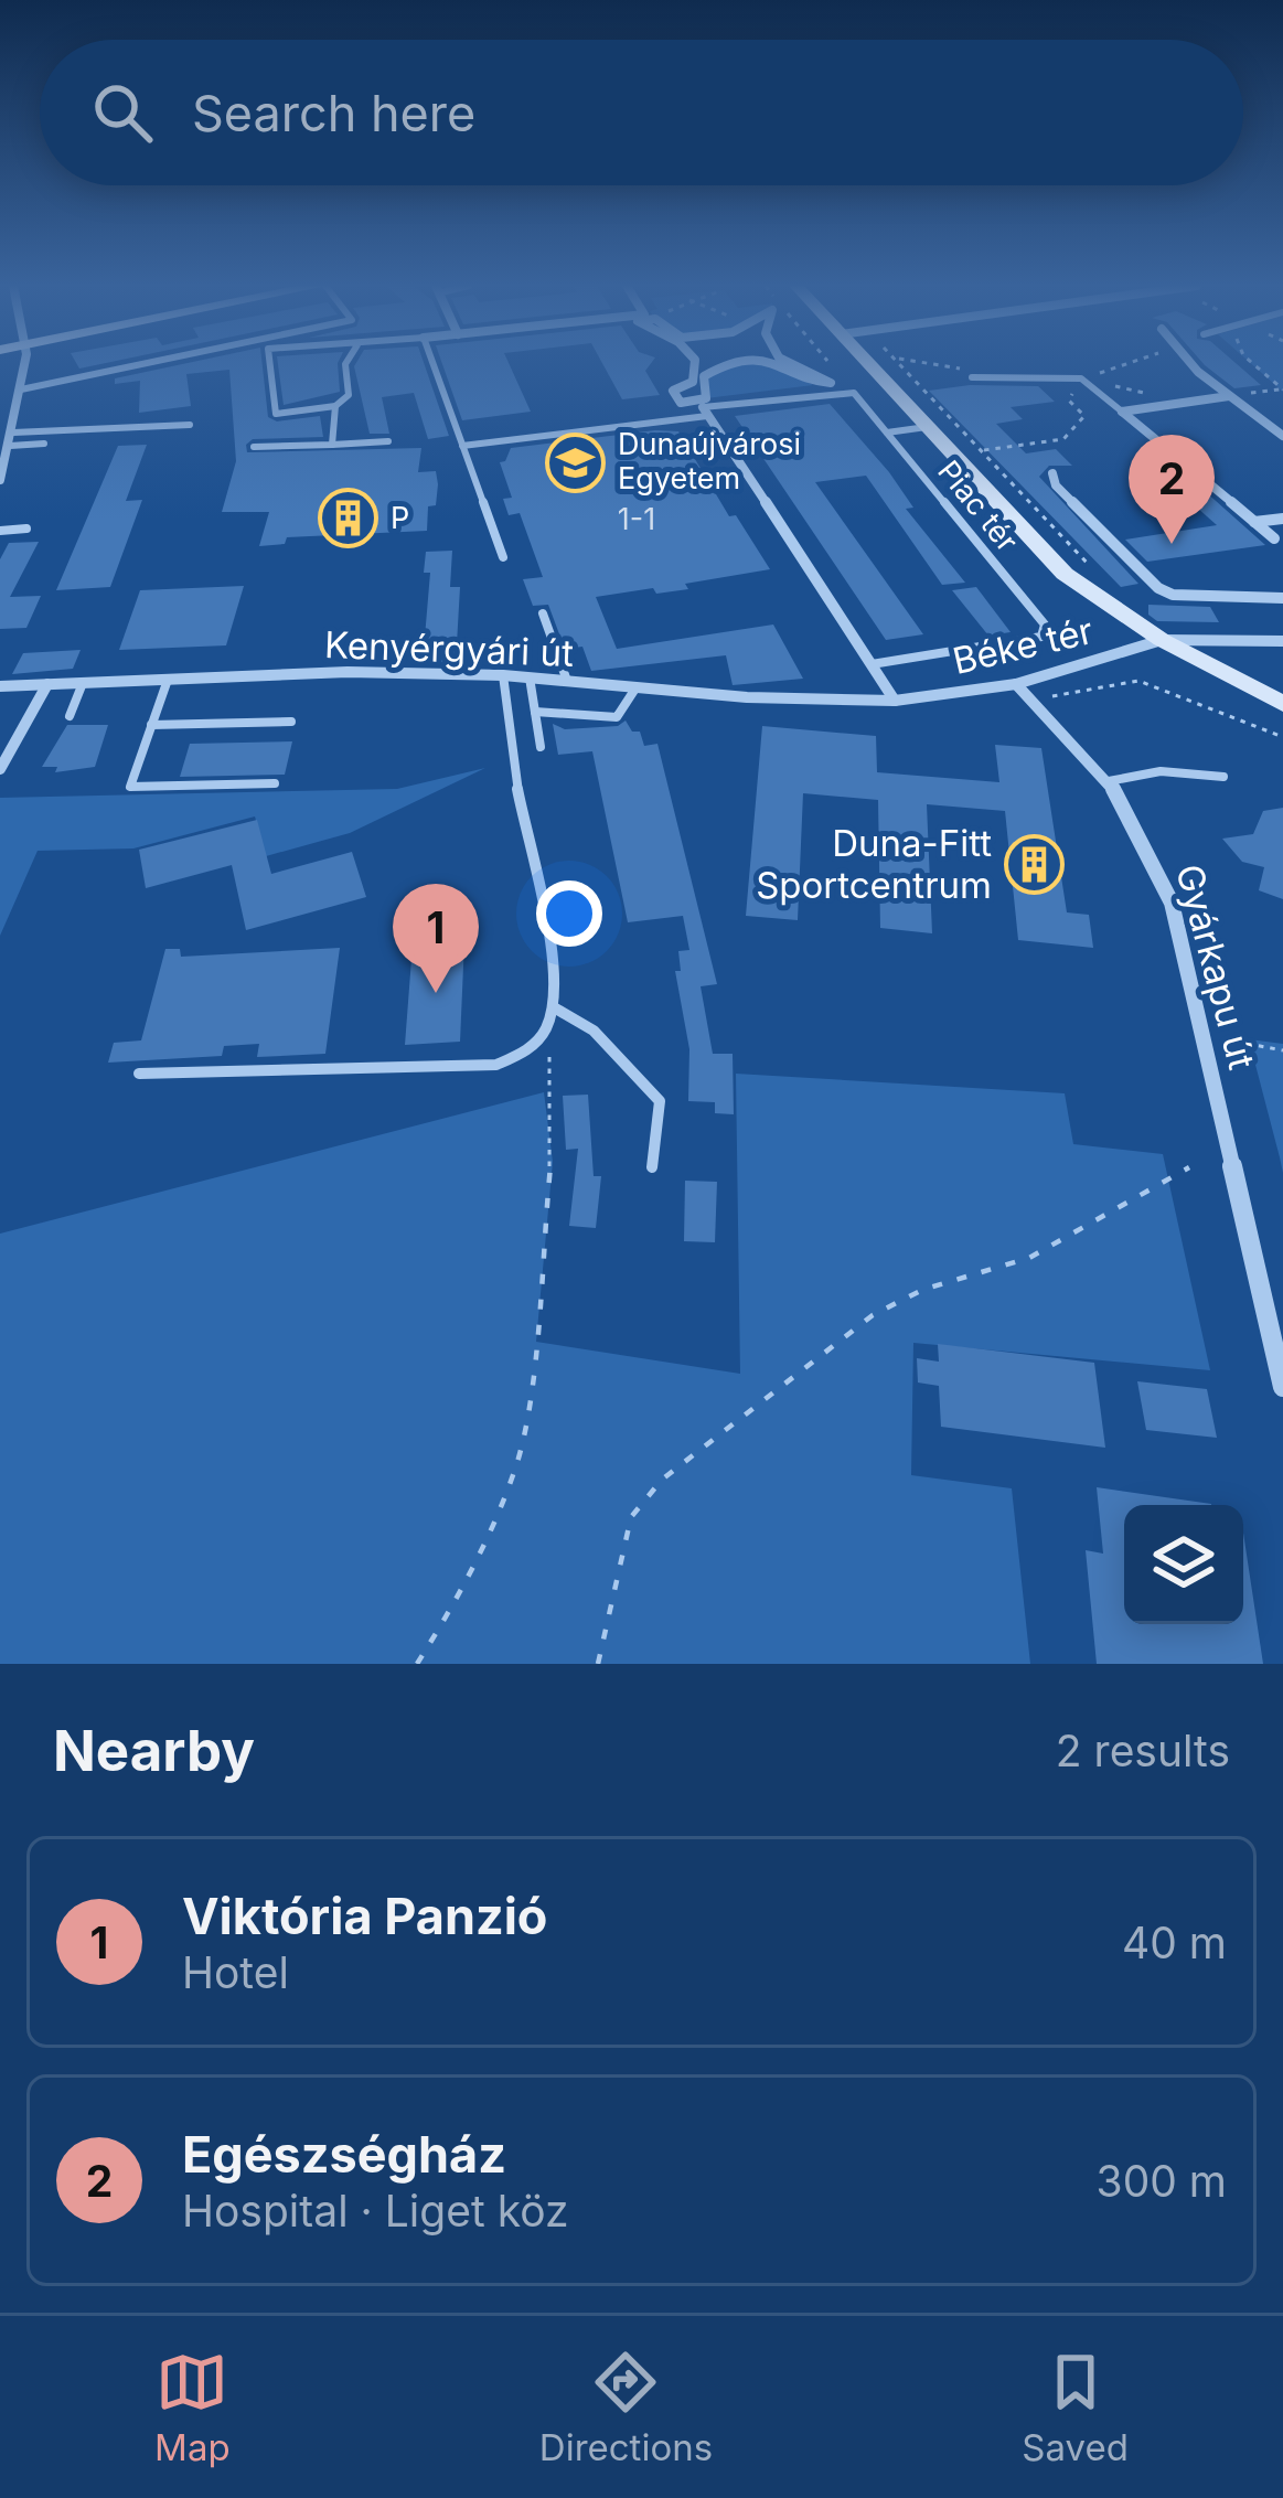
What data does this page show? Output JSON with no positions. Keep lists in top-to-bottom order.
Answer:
{
  "streets": {
    "street": ["Béke tér", "Kenyérgyári út", "Gyárkapu út"],
    "lane": ["Piac tér"]
  },
  "crossings": [
    ["Béke tér", "Kenyérgyári út"],
    ["Béke tér", "Gyárkapu út"]
  ],
  "places": {
    "school or university": ["Dunaújvárosi Egyetem"],
    "building": ["P", "Duna-Fitt Sportcentrum"]
  },
  "house_numbers": ["1-1"],
  "page": {
    "search": "Search here",
    "pins": ["2", "1"],
    "heading": ["Nearby", "2 results"],
    "list": [
      {
        "mark": "1",
        "name": "Viktória Panzió",
        "note": "Hotel",
        "value": "40 m"
      },
      {
        "mark": "2",
        "name": "Egészségház",
        "note": "Hospital · Liget köz",
        "value": "300 m"
      }
    ],
    "nav": ["Map", "Directions", "Saved"]
  }
}
